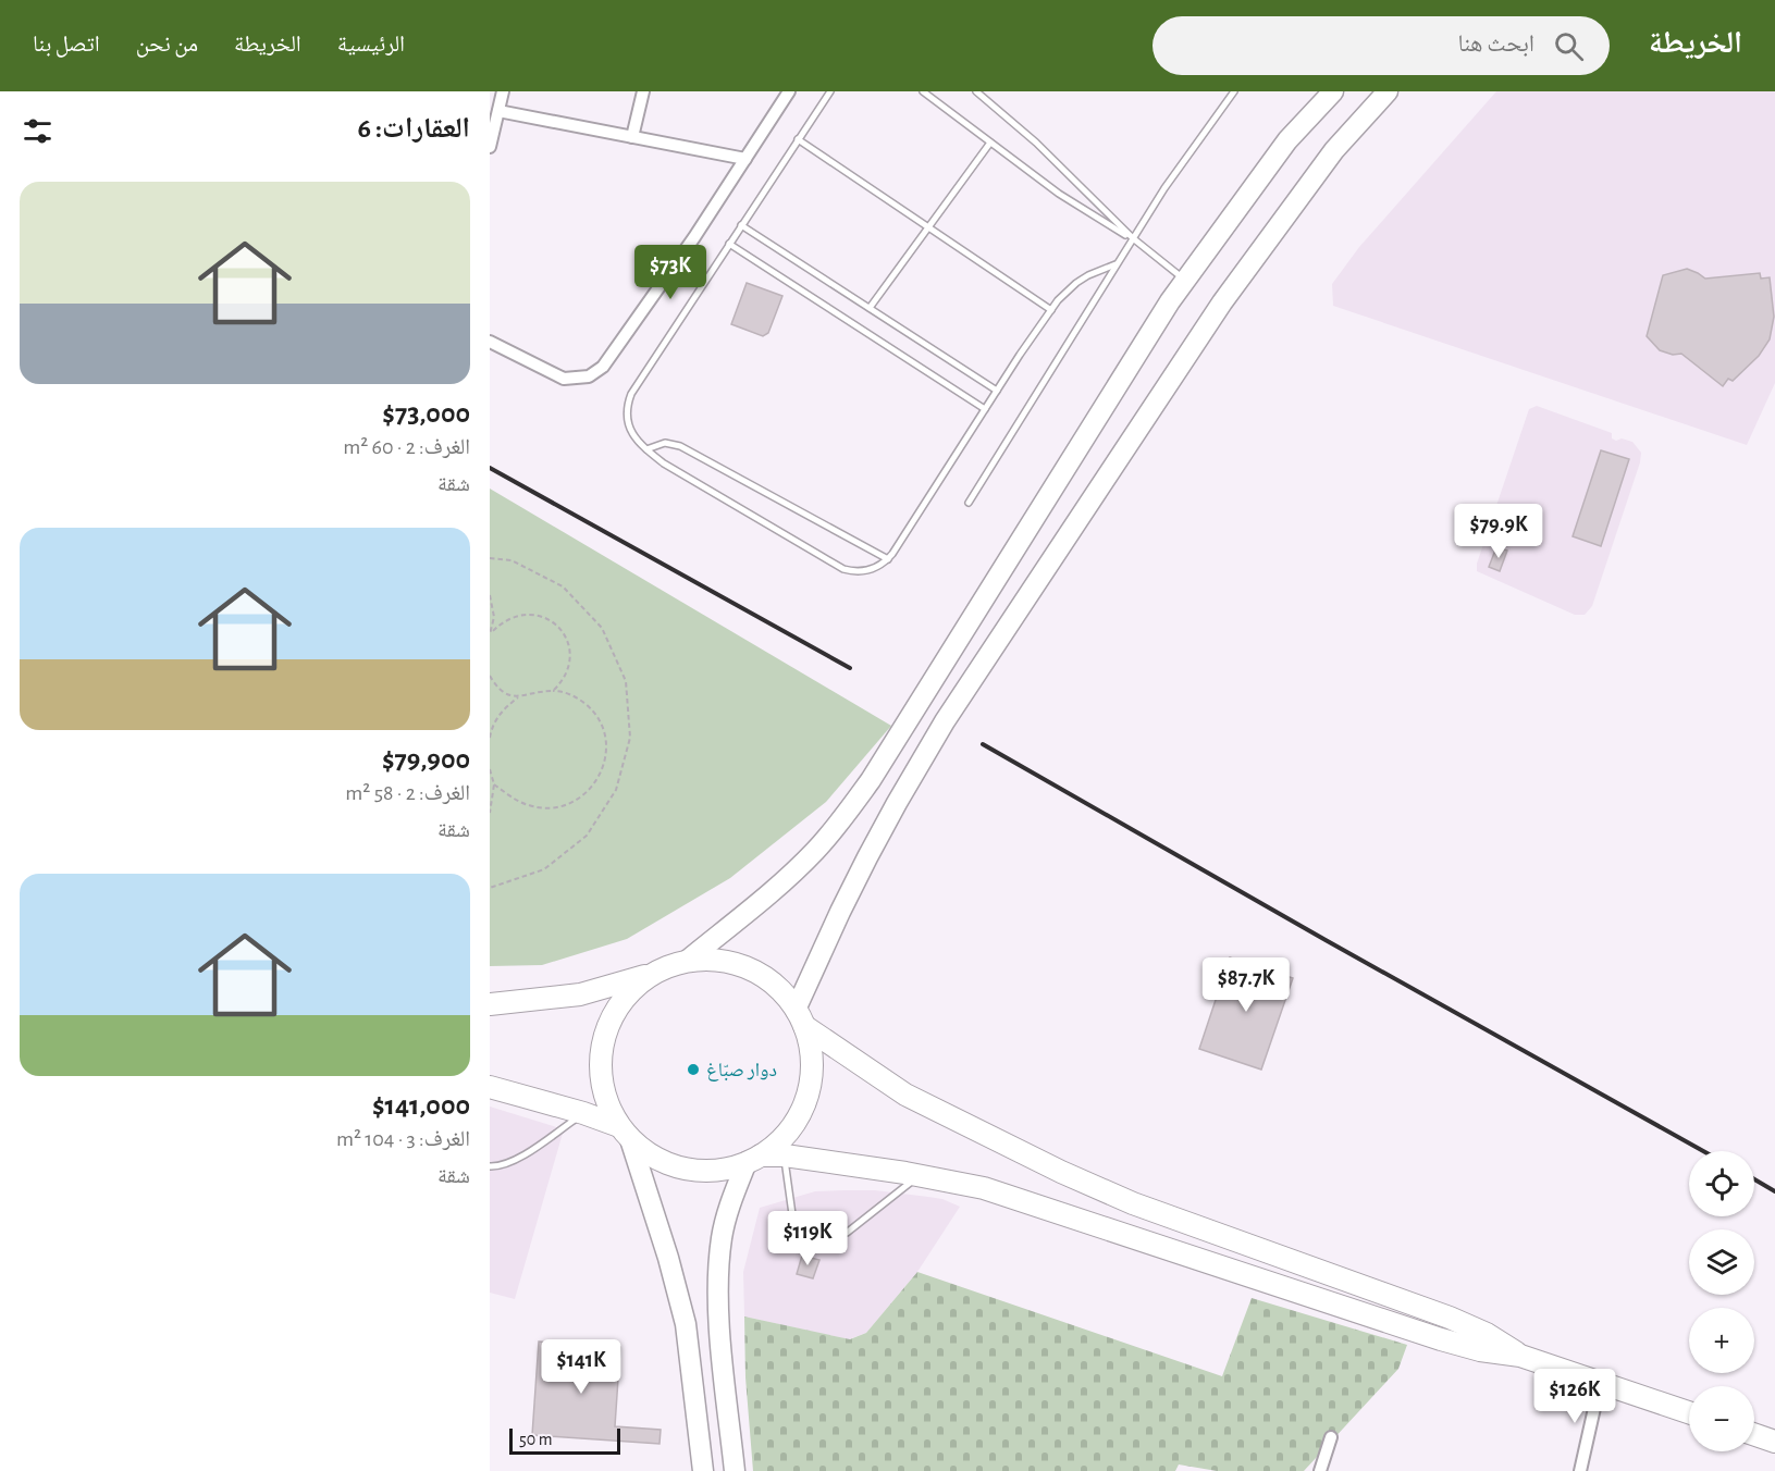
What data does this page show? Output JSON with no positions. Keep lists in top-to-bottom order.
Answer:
{
  "places": ["دوار صبّاغ"],
  "scale_bar": "50 m",
  "page": {
    "header": "الخريطة",
    "search": "ابحث هنا",
    "nav": [
      "الرئيسية",
      "الخريطة",
      "من نحن",
      "اتصل بنا"
    ],
    "heading": "العقارات: 6",
    "list": [
      {
        "name": "$73,000",
        "note": "الغرف: 2 · 60 m² · شقة"
      },
      {
        "name": "$79,900",
        "note": "الغرف: 2 · 58 m² · شقة"
      },
      {
        "name": "$141,000",
        "note": "الغرف: 3 · 104 m² · شقة"
      }
    ],
    "price": [
      "$73K",
      "$79.9K",
      "$87.7K",
      "$119K",
      "$141K",
      "$126K"
    ],
    "map_buttons": ["+", "−"],
    "scale": "50 m"
  }
}
